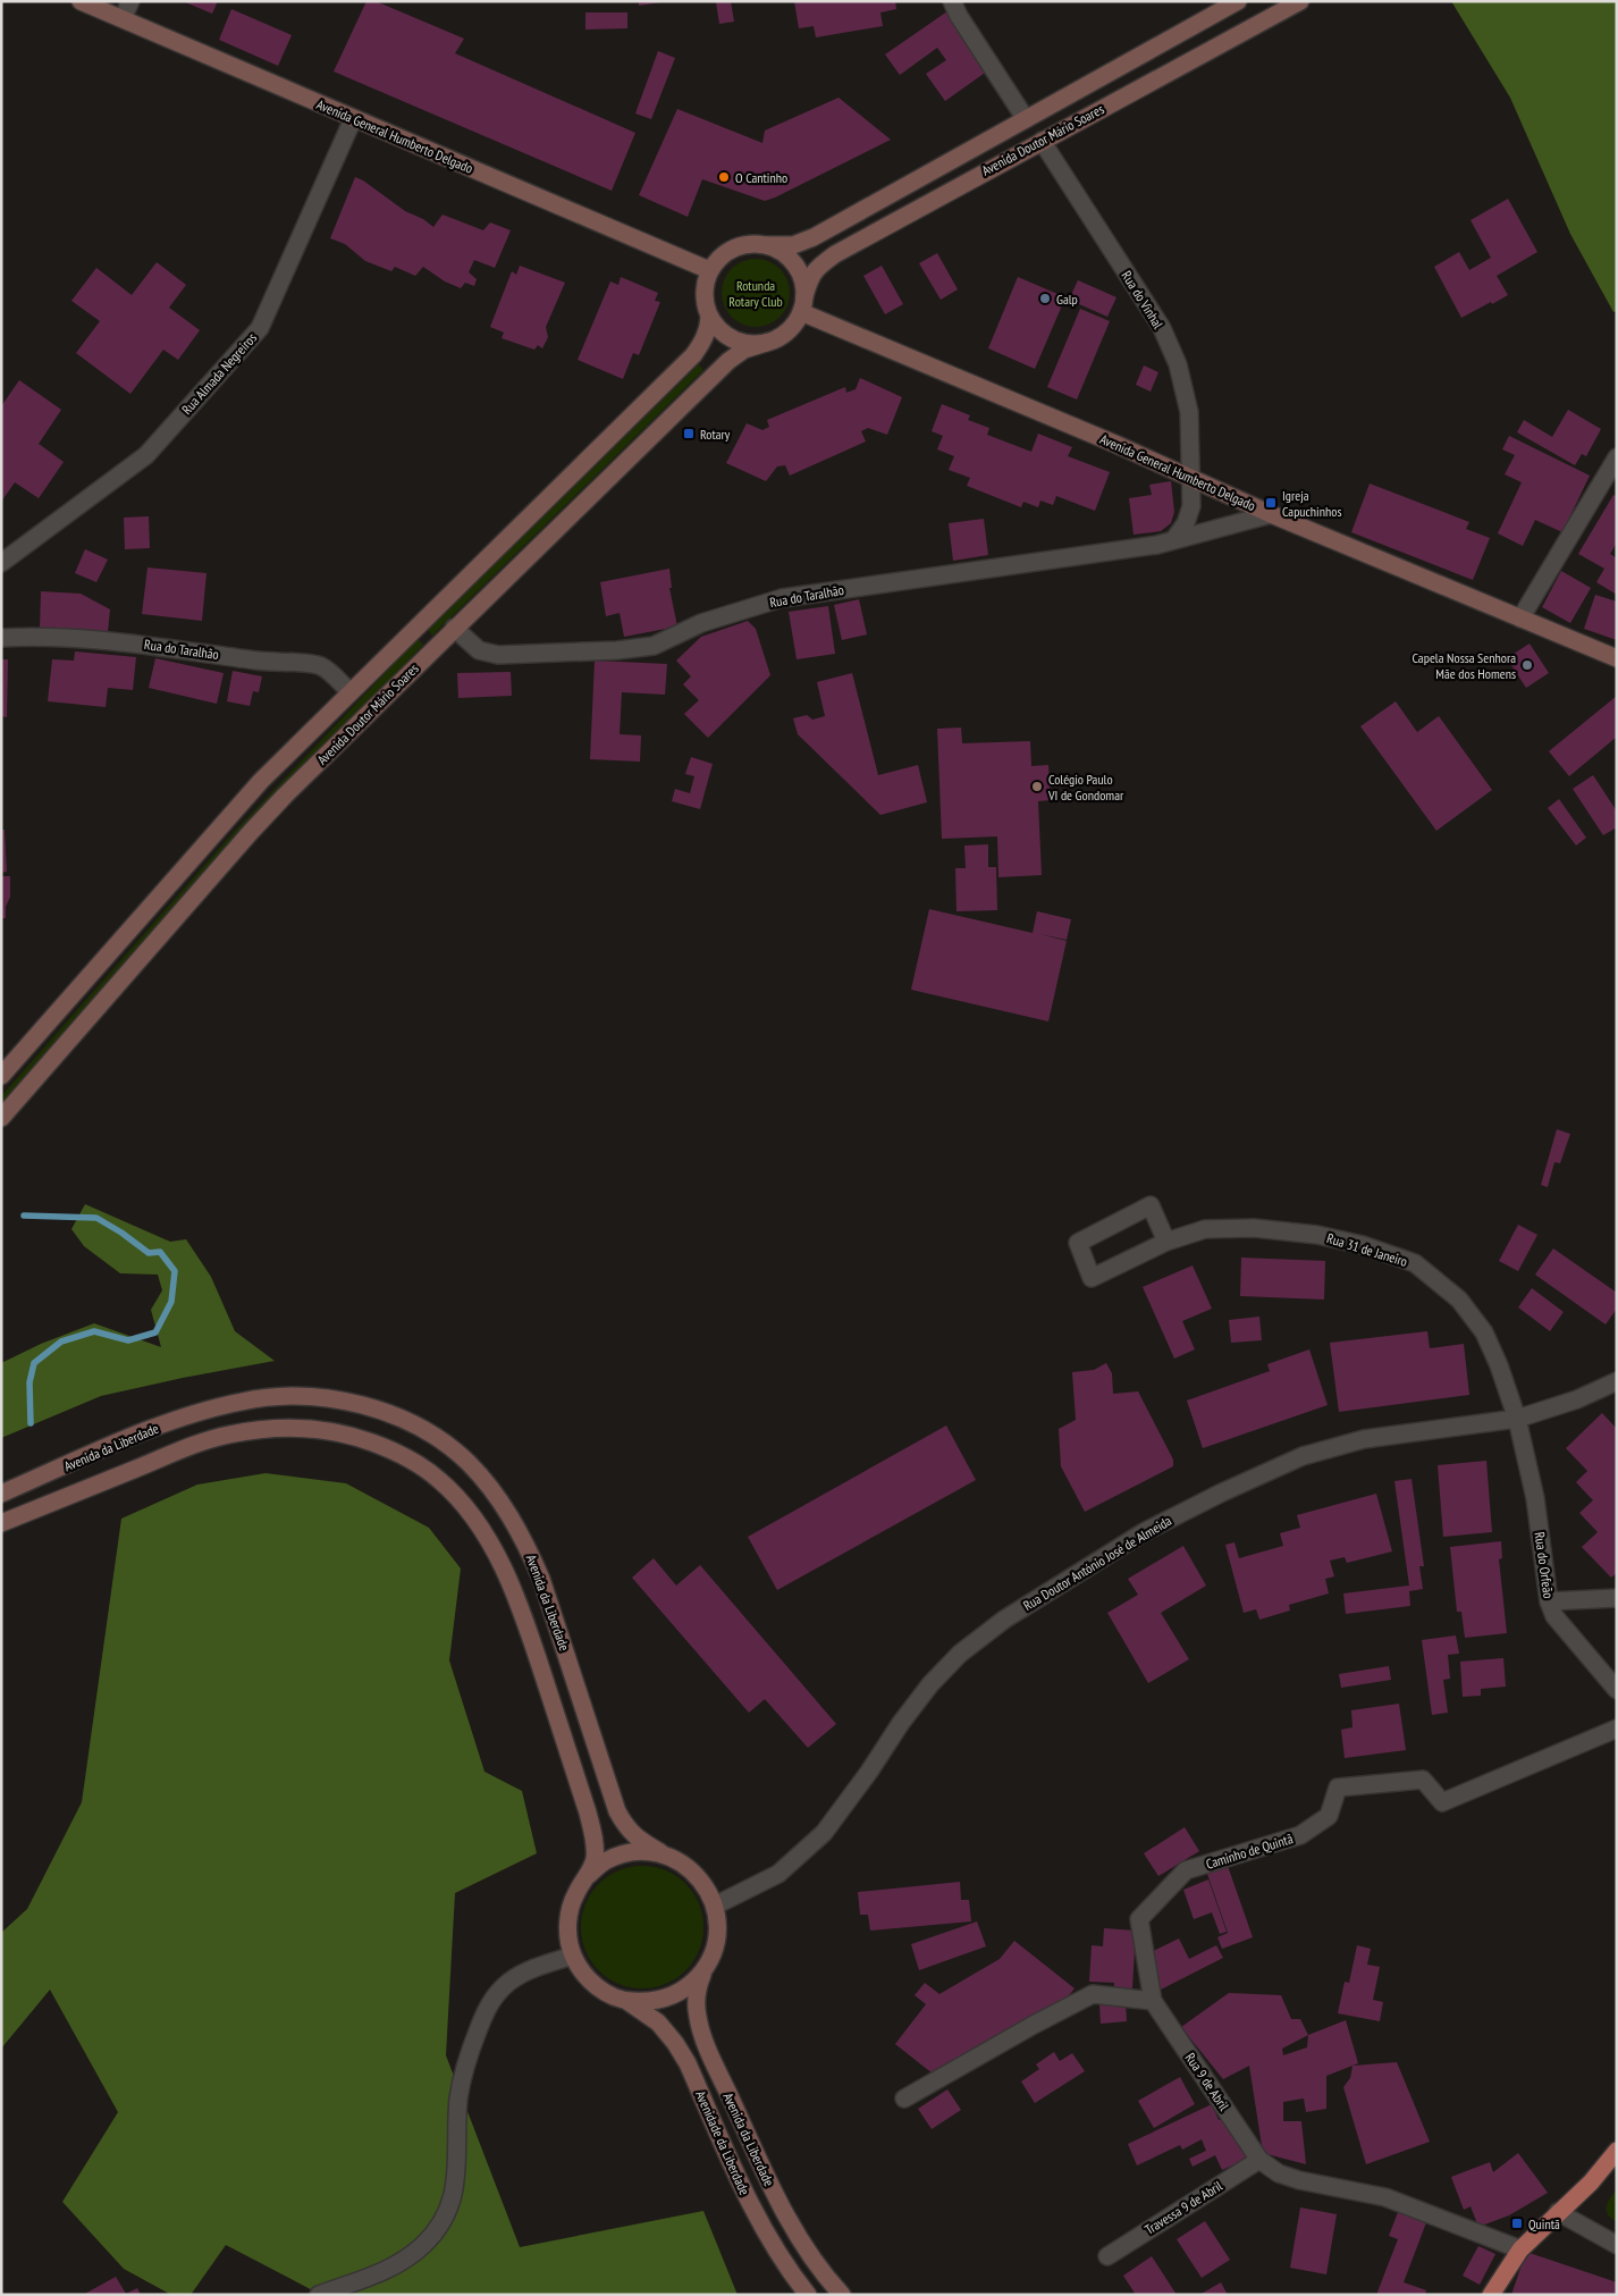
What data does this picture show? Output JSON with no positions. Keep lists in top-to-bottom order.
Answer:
{
  "streets": {
    "main road": [
      "Avenida General Humberto Delgado",
      "Avenida Doutor Mário Soares",
      "Avenida da Liberdade",
      "Avenidade da Liberdade"
    ],
    "street": [
      "Rua do Vinhal",
      "Rua Almada Negreiros",
      "Rua do Taralhão",
      "Rua 31 de Janeiro",
      "Rua Doutor António José de Almeida",
      "Rua do Orfeão",
      "Caminho de Quintã",
      "Rua 9 de Abril",
      "Travessa 9 de Abril"
    ]
  },
  "crossings": [
    ["Avenida General Humberto Delgado", "Avenida Doutor Mário Soares"],
    ["Avenida General Humberto Delgado", "Rua do Vinhal"],
    ["Avenida General Humberto Delgado", "Rua Almada Negreiros"],
    ["Avenida General Humberto Delgado", "Rua do Taralhão"],
    ["Avenida Doutor Mário Soares", "Rua do Vinhal"],
    ["Avenida Doutor Mário Soares", "Rua do Taralhão"],
    ["Rua 31 de Janeiro", "Rua Doutor António José de Almeida"],
    ["Rua 31 de Janeiro", "Rua do Orfeão"],
    ["Avenida da Liberdade", "Rua Doutor António José de Almeida"],
    ["Avenida da Liberdade", "Avenidade da Liberdade"],
    ["Rua Doutor António José de Almeida", "Rua do Orfeão"],
    ["Rua Doutor António José de Almeida", "Avenidade da Liberdade"],
    ["Caminho de Quintã", "Rua 9 de Abril"],
    ["Rua 9 de Abril", "Travessa 9 de Abril"]
  ],
  "parks": ["Rotunda Rotary Club"],
  "places": {
    "other": [
      "O Cantinho",
      "Galp",
      "Capela Nossa Senhora Mãe dos Homens",
      "Colégio Paulo VI de Gondomar"
    ],
    "transit": ["Rotary", "Igreja Capuchinhos", "Quintã"]
  }
}
